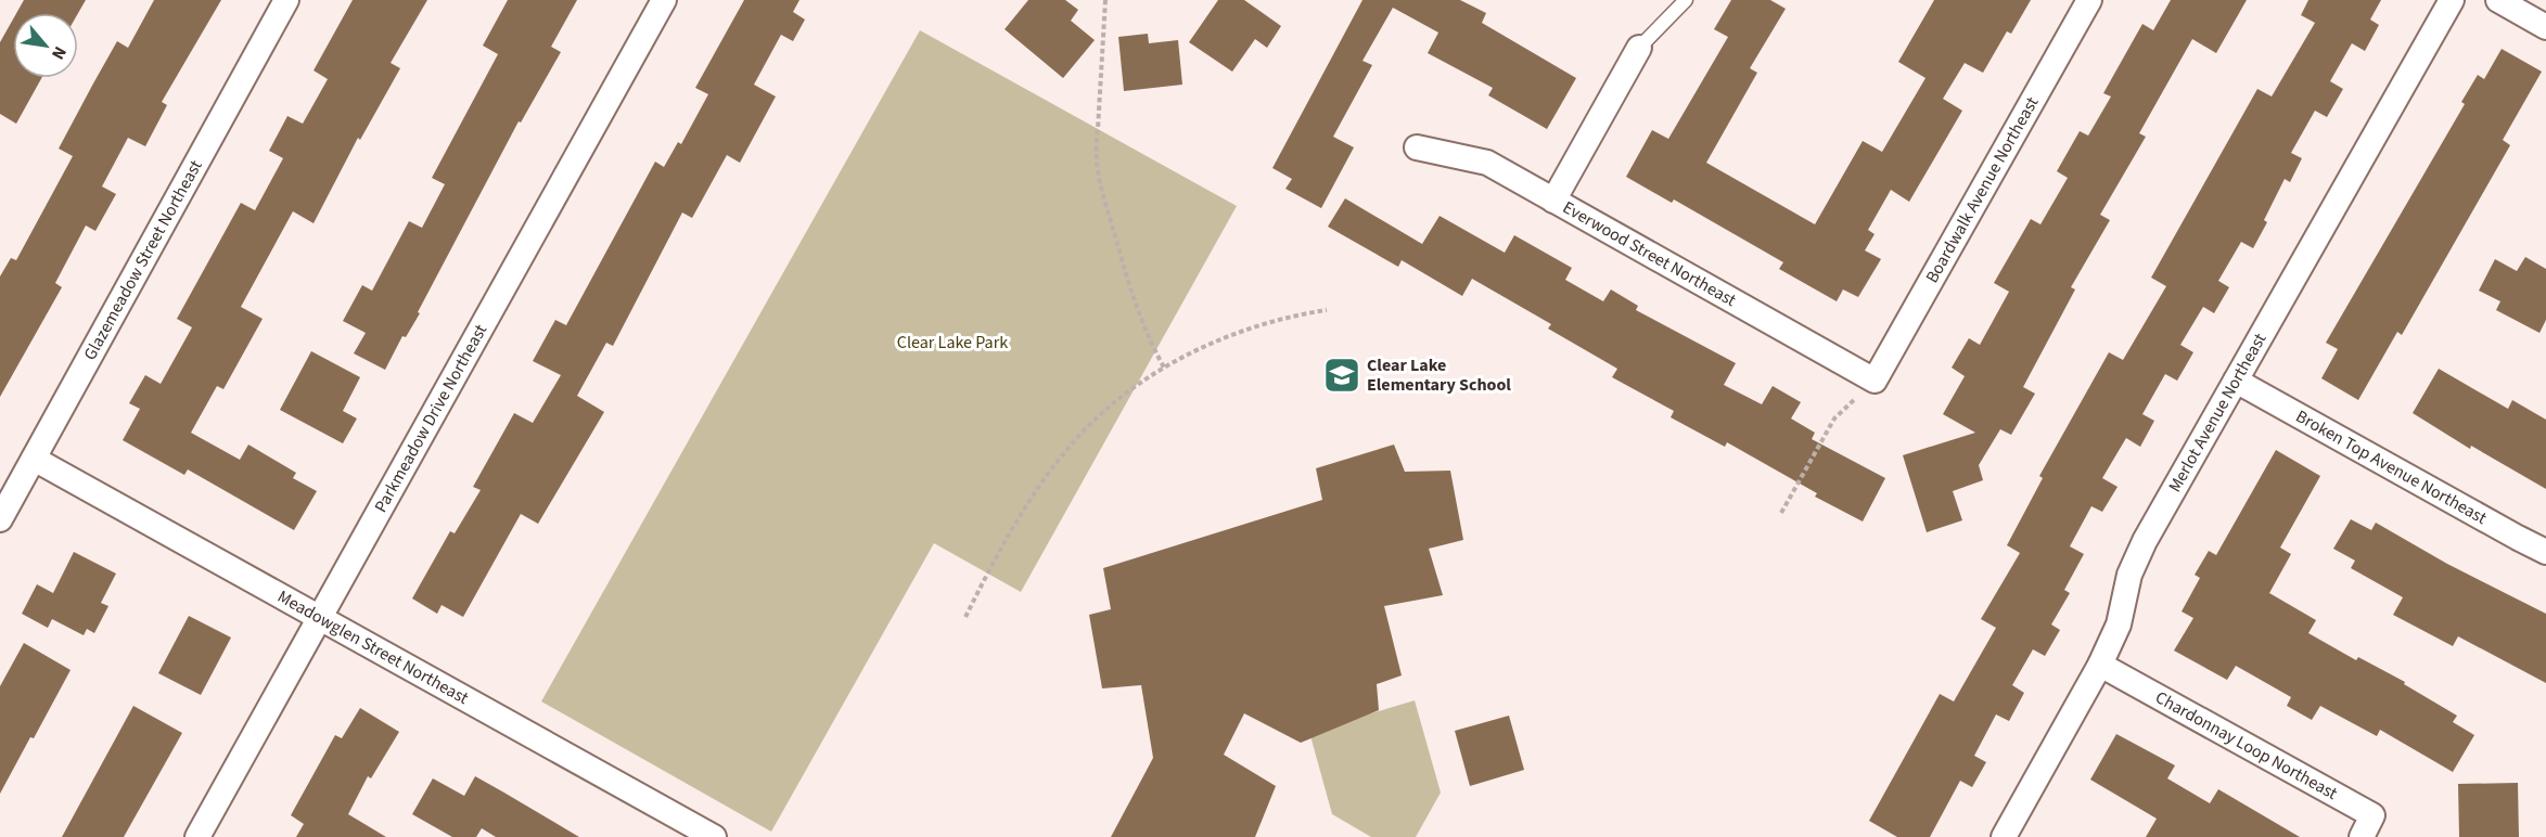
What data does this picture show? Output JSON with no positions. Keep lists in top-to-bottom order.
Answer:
{
  "streets": {
    "street": [
      "Boardwalk Avenue Northeast",
      "Everwood Street Northeast",
      "Glazemeadow Street Northeast",
      "Merlot Avenue Northeast",
      "Parkmeadow Drive Northeast",
      "Broken Top Avenue Northeast",
      "Meadowglen Street Northeast",
      "Chardonnay Loop Northeast"
    ]
  },
  "crossings": [
    ["Boardwalk Avenue Northeast", "Everwood Street Northeast"],
    ["Glazemeadow Street Northeast", "Meadowglen Street Northeast"],
    ["Merlot Avenue Northeast", "Broken Top Avenue Northeast"],
    ["Merlot Avenue Northeast", "Chardonnay Loop Northeast"],
    ["Parkmeadow Drive Northeast", "Meadowglen Street Northeast"]
  ],
  "parks": ["Clear Lake Park"],
  "places": {
    "school or university": ["Clear Lake Elementary School"]
  },
  "north": "bottom right"
}
